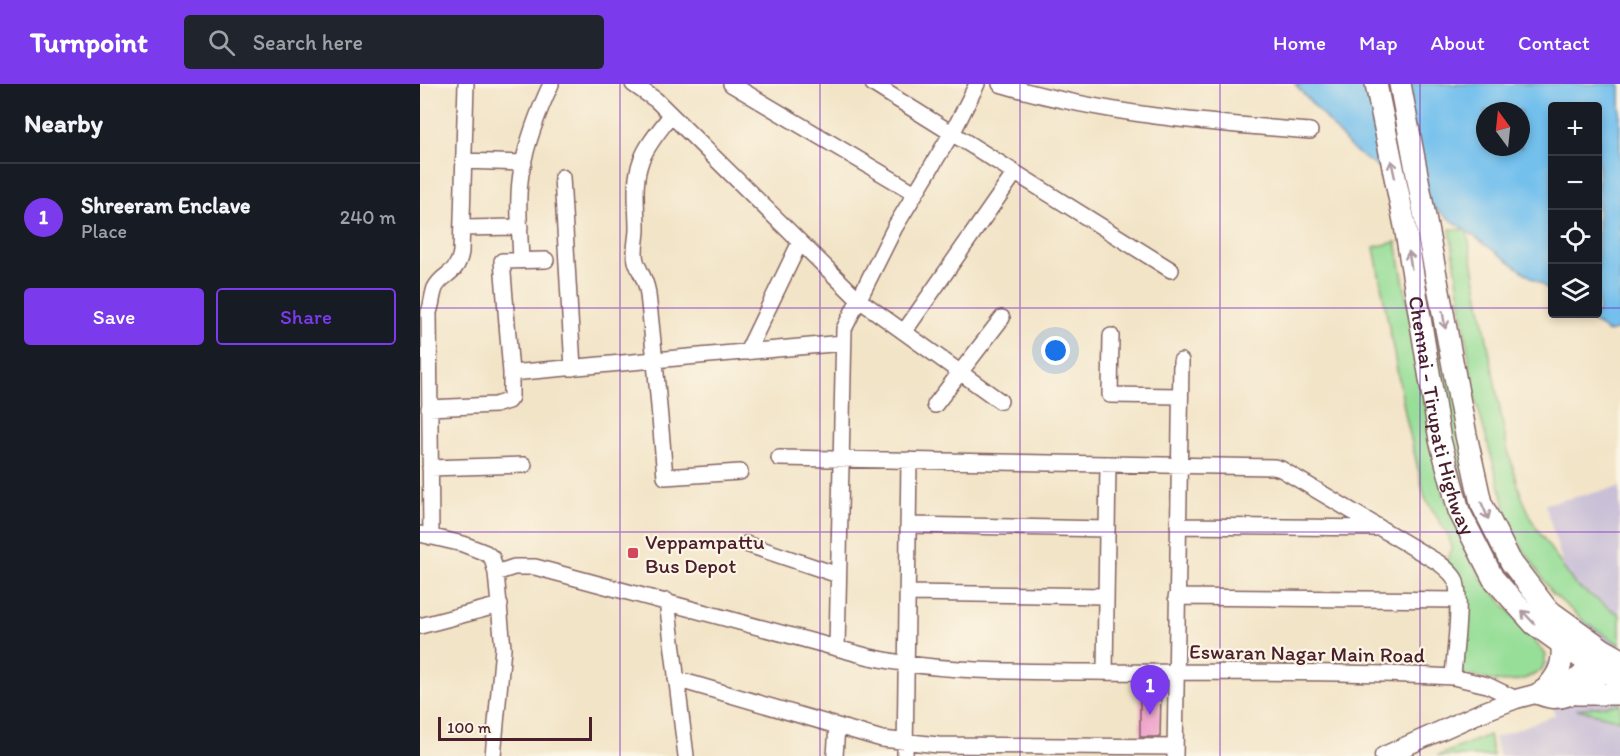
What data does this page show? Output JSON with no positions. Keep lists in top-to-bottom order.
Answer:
{
  "streets": {
    "highway": ["Chennai - Tirupati Highway"],
    "street": ["Eswaran Nagar Main Road"]
  },
  "places": {
    "transit": ["Veppampattu Bus Depot"]
  },
  "scale_bar": "100 m",
  "north": "top",
  "page": {
    "header": "Turnpoint",
    "search": "Search here",
    "nav": [
      "Home",
      "Map",
      "About",
      "Contact"
    ],
    "heading": "Nearby",
    "map_buttons": ["+", "−"],
    "list": [
      {
        "mark": "1",
        "name": "Shreeram Enclave",
        "note": "Place",
        "value": "240 m"
      }
    ],
    "buttons": ["Save", "Share"],
    "pins": "1",
    "scale": "100 m"
  }
}
